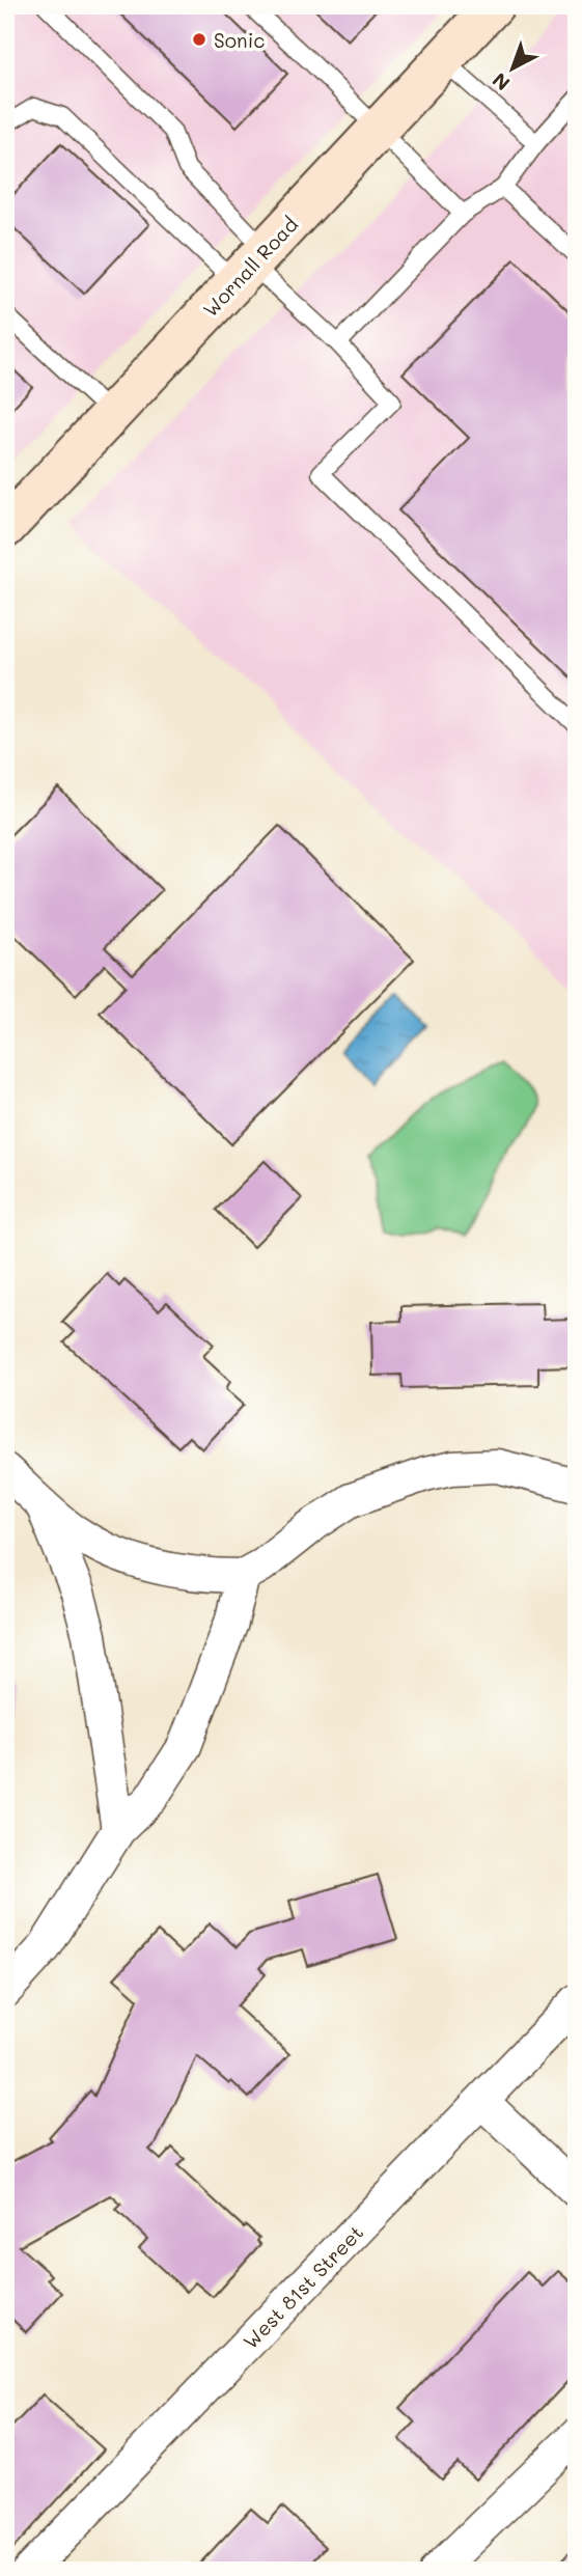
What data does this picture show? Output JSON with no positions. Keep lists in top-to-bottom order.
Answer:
{
  "streets": {
    "main road": ["Wornall Road"],
    "street": ["West 81st Street"]
  },
  "places": ["Sonic"],
  "north": "bottom left"
}
